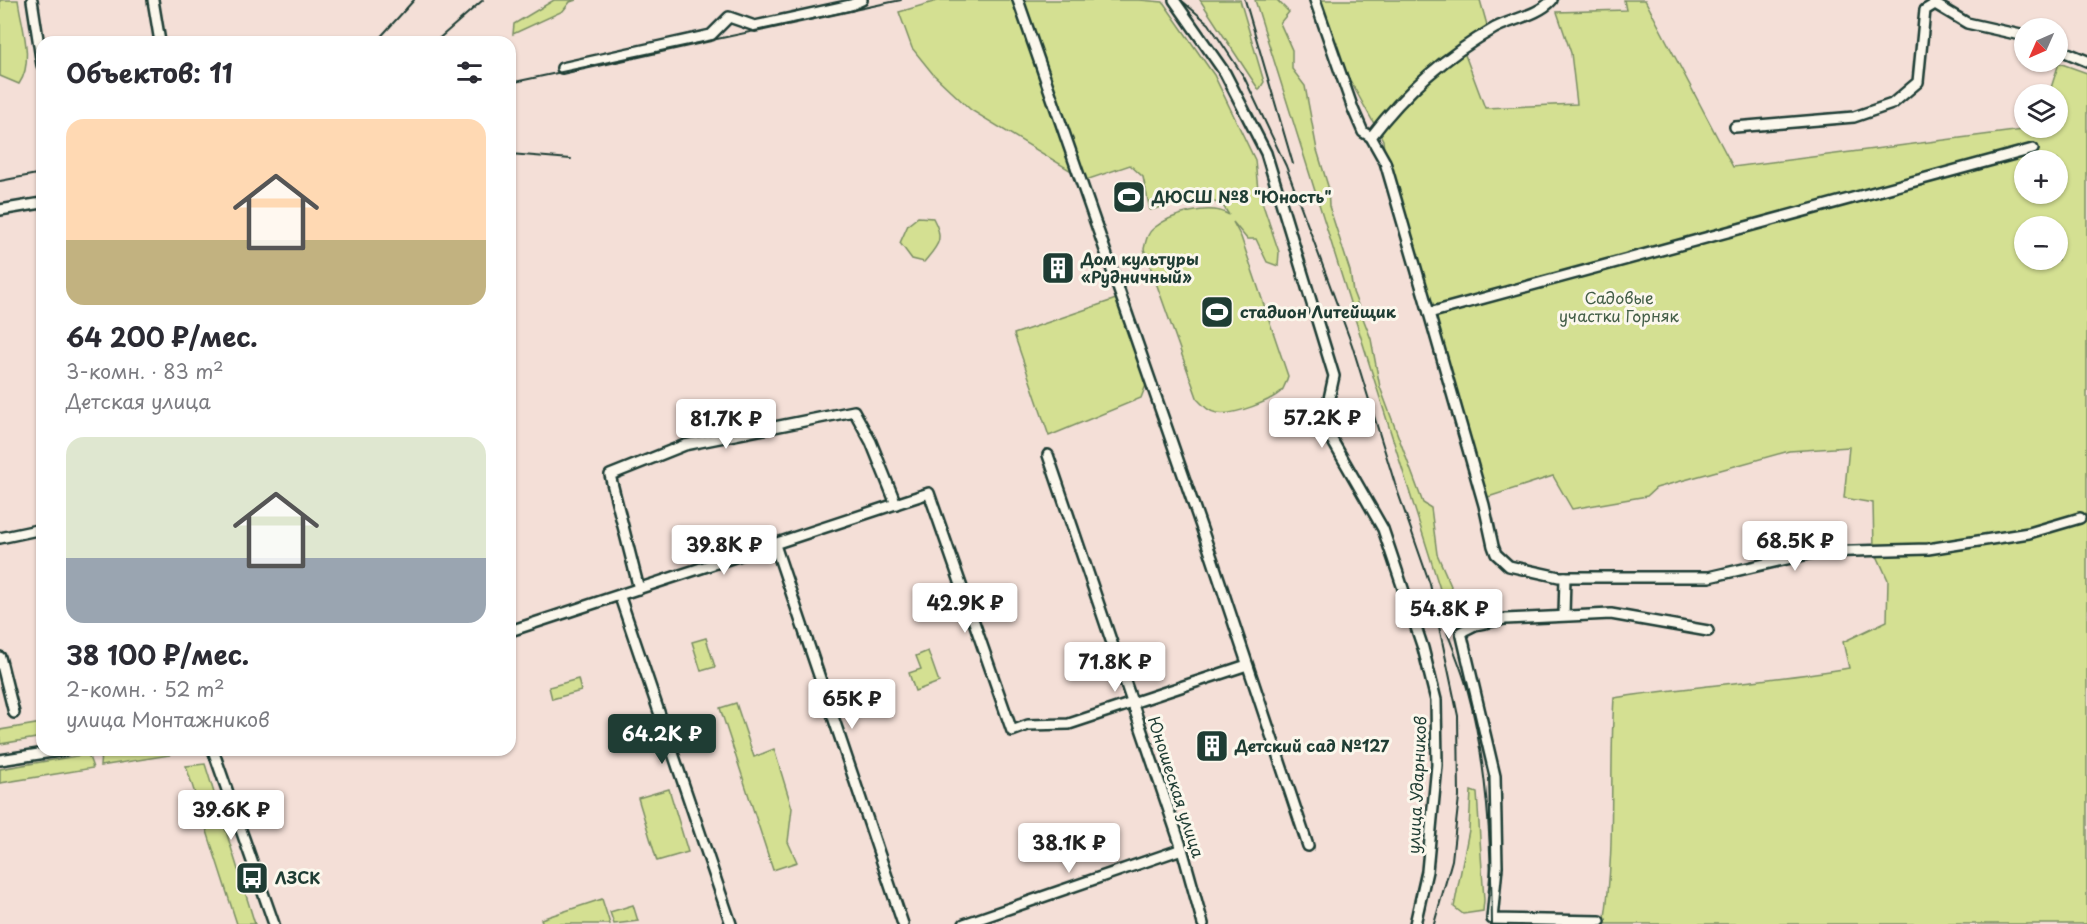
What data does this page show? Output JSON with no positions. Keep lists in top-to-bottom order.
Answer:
{
  "streets": {
    "street": ["улица Ударников", "Юношеская улица"]
  },
  "parks": ["Садовые участки Горняк"],
  "places": {
    "sports": ["ДЮСШ №8 \"Юность\"", "стадион Литейщик"],
    "building": ["Дом культуры «Рудничный»", "Детский сад №127"],
    "bus stop": ["ЛЗСК"]
  },
  "north": "bottom left",
  "page": {
    "map_buttons": ["+", "−"],
    "heading": "Объектов: 11",
    "list": [
      {
        "name": "64 200 ₽/мес.",
        "note": "3-комн. · 83 m² · Детская улица"
      },
      {
        "name": "38 100 ₽/мес.",
        "note": "2-комн. · 52 m² · улица Монтажников"
      }
    ],
    "price": [
      "57.2K ₽",
      "81.7K ₽",
      "68.5K ₽",
      "39.8K ₽",
      "42.9K ₽",
      "54.8K ₽",
      "71.8K ₽",
      "65K ₽",
      "64.2K ₽",
      "39.6K ₽",
      "38.1K ₽"
    ]
  }
}
